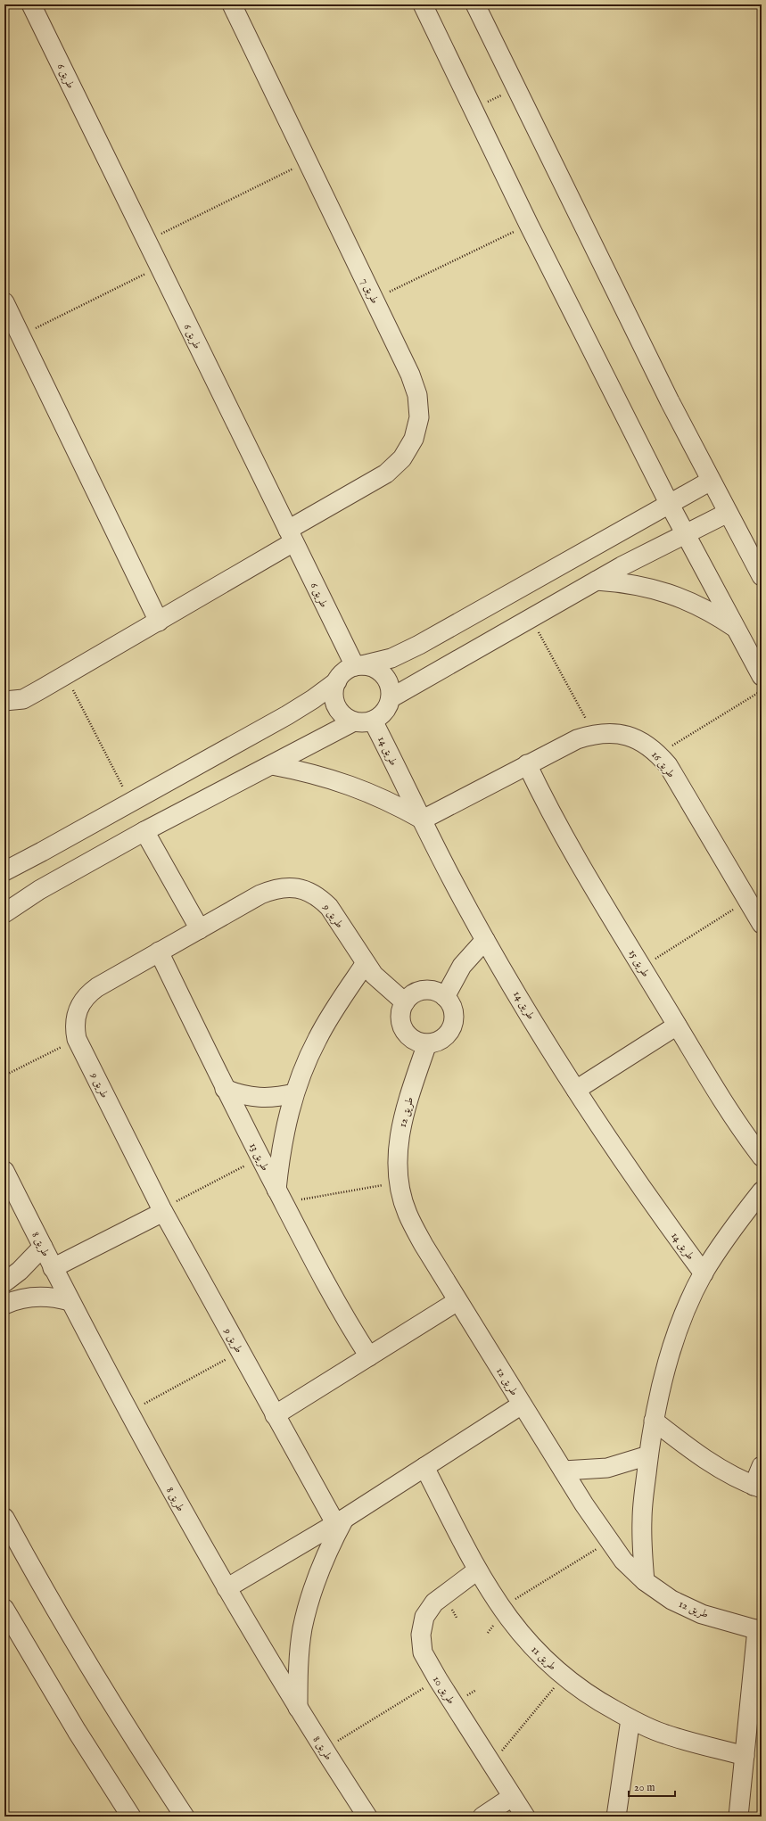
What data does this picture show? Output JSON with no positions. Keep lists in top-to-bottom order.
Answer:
{
  "streets": {
    "street": [
      "طريق 6",
      "طريق 7",
      "طريق 14",
      "طريق 16",
      "طريق 9",
      "طريق 15",
      "طريق 12",
      "طريق 13",
      "طريق 8",
      "طريق 11",
      "طريق 10"
    ]
  },
  "crossings": [
    ["طريق 6", "طريق 7"],
    ["طريق 6", "طريق 14"],
    ["طريق 14", "طريق 16"],
    ["طريق 16", "طريق 15"],
    ["طريق 9", "طريق 12"],
    ["طريق 9", "طريق 13"],
    ["طريق 11", "طريق 10"]
  ],
  "scale_bar": "20 m"
}
